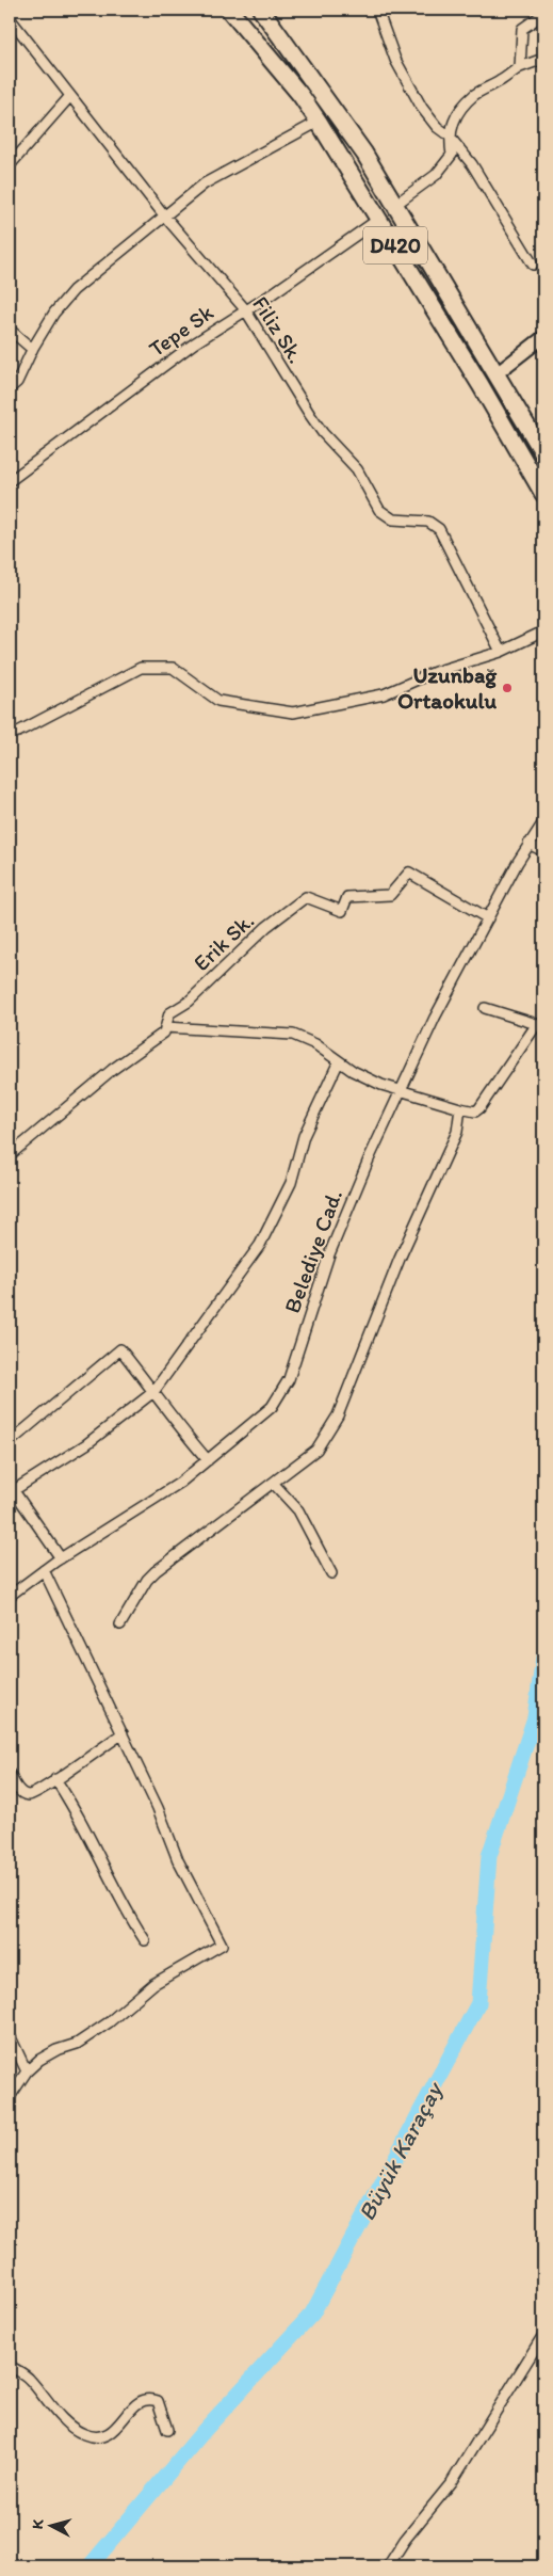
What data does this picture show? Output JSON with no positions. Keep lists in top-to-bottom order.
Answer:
{
  "streets": {
    "highway": ["D420"],
    "street": [
      "Filiz Sk.",
      "Tepe Sk",
      "Erik Sk.",
      "Belediye Cad."
    ]
  },
  "crossings": [
    ["D420", "Tepe Sk"],
    ["Filiz Sk.", "Tepe Sk"],
    ["Erik Sk.", "Belediye Cad."]
  ],
  "water": ["Büyük Karaçay"],
  "places": ["Uzunbağ Ortaokulu"],
  "north": "left"
}
